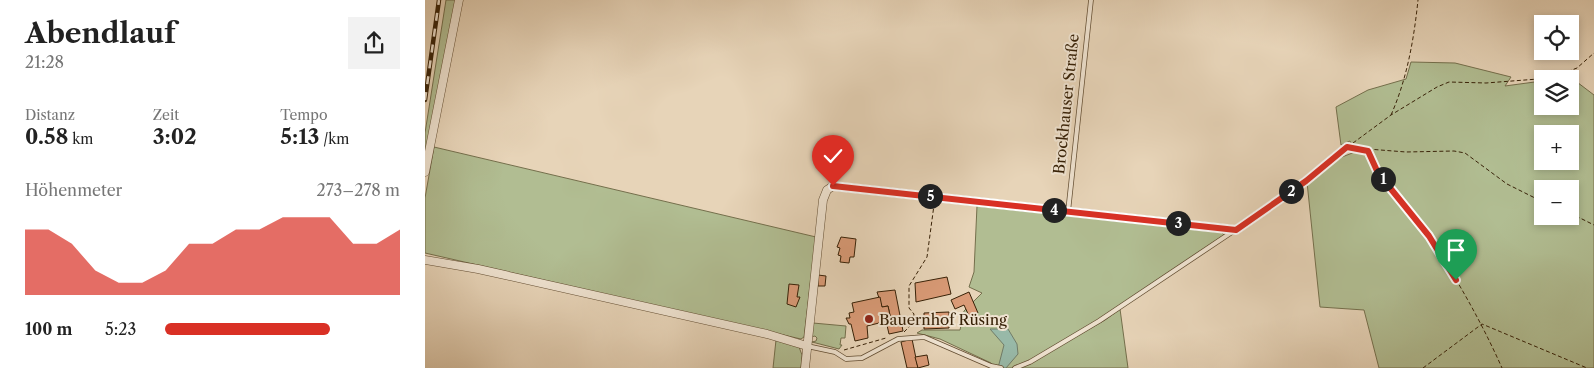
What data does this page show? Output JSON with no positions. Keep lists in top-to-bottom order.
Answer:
{
  "streets": {
    "lane": ["Brockhauser Straße"]
  },
  "places": ["Bauernhof Rüsing"],
  "page": {
    "heading": ["Abendlauf", "21:28"],
    "map_buttons": ["+", "−"],
    "stats": [
      ["Distanz", "0.58 km"],
      ["Zeit", "3:02"],
      ["Tempo", "5:13 /km"]
    ],
    "pins": [
      "1",
      "2",
      "5",
      "4",
      "3"
    ],
    "chart": ["Höhenmeter", "273–278 m"],
    "list": [
      {
        "name": "100 m",
        "note": "5:23"
      }
    ]
  }
}
